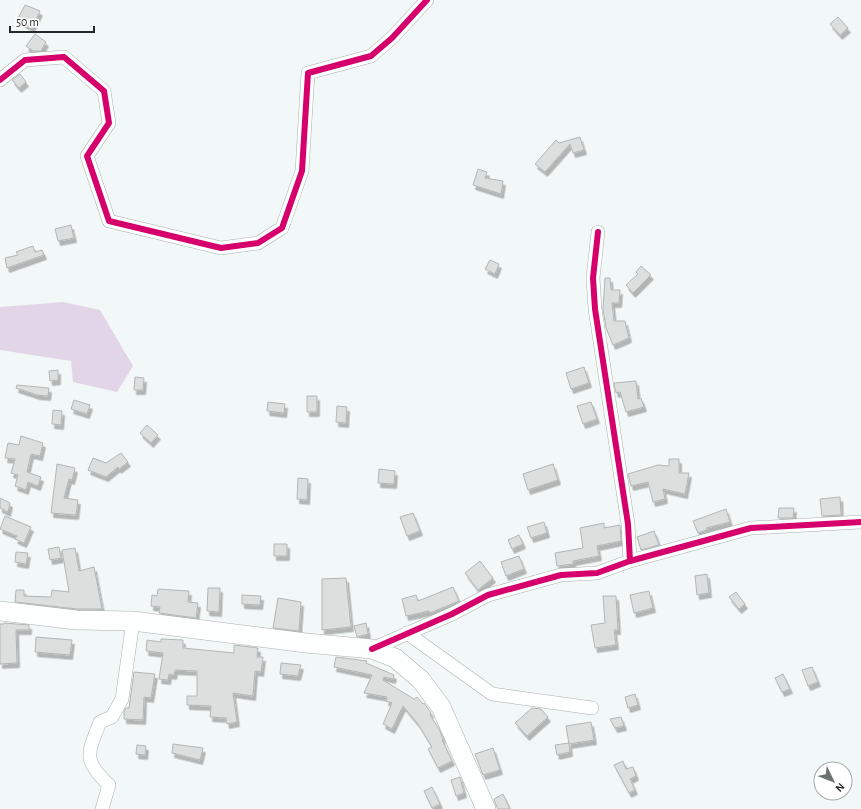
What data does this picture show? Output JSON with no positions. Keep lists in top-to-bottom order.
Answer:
{
  "scale_bar": "50 m",
  "north": "bottom right"
}
